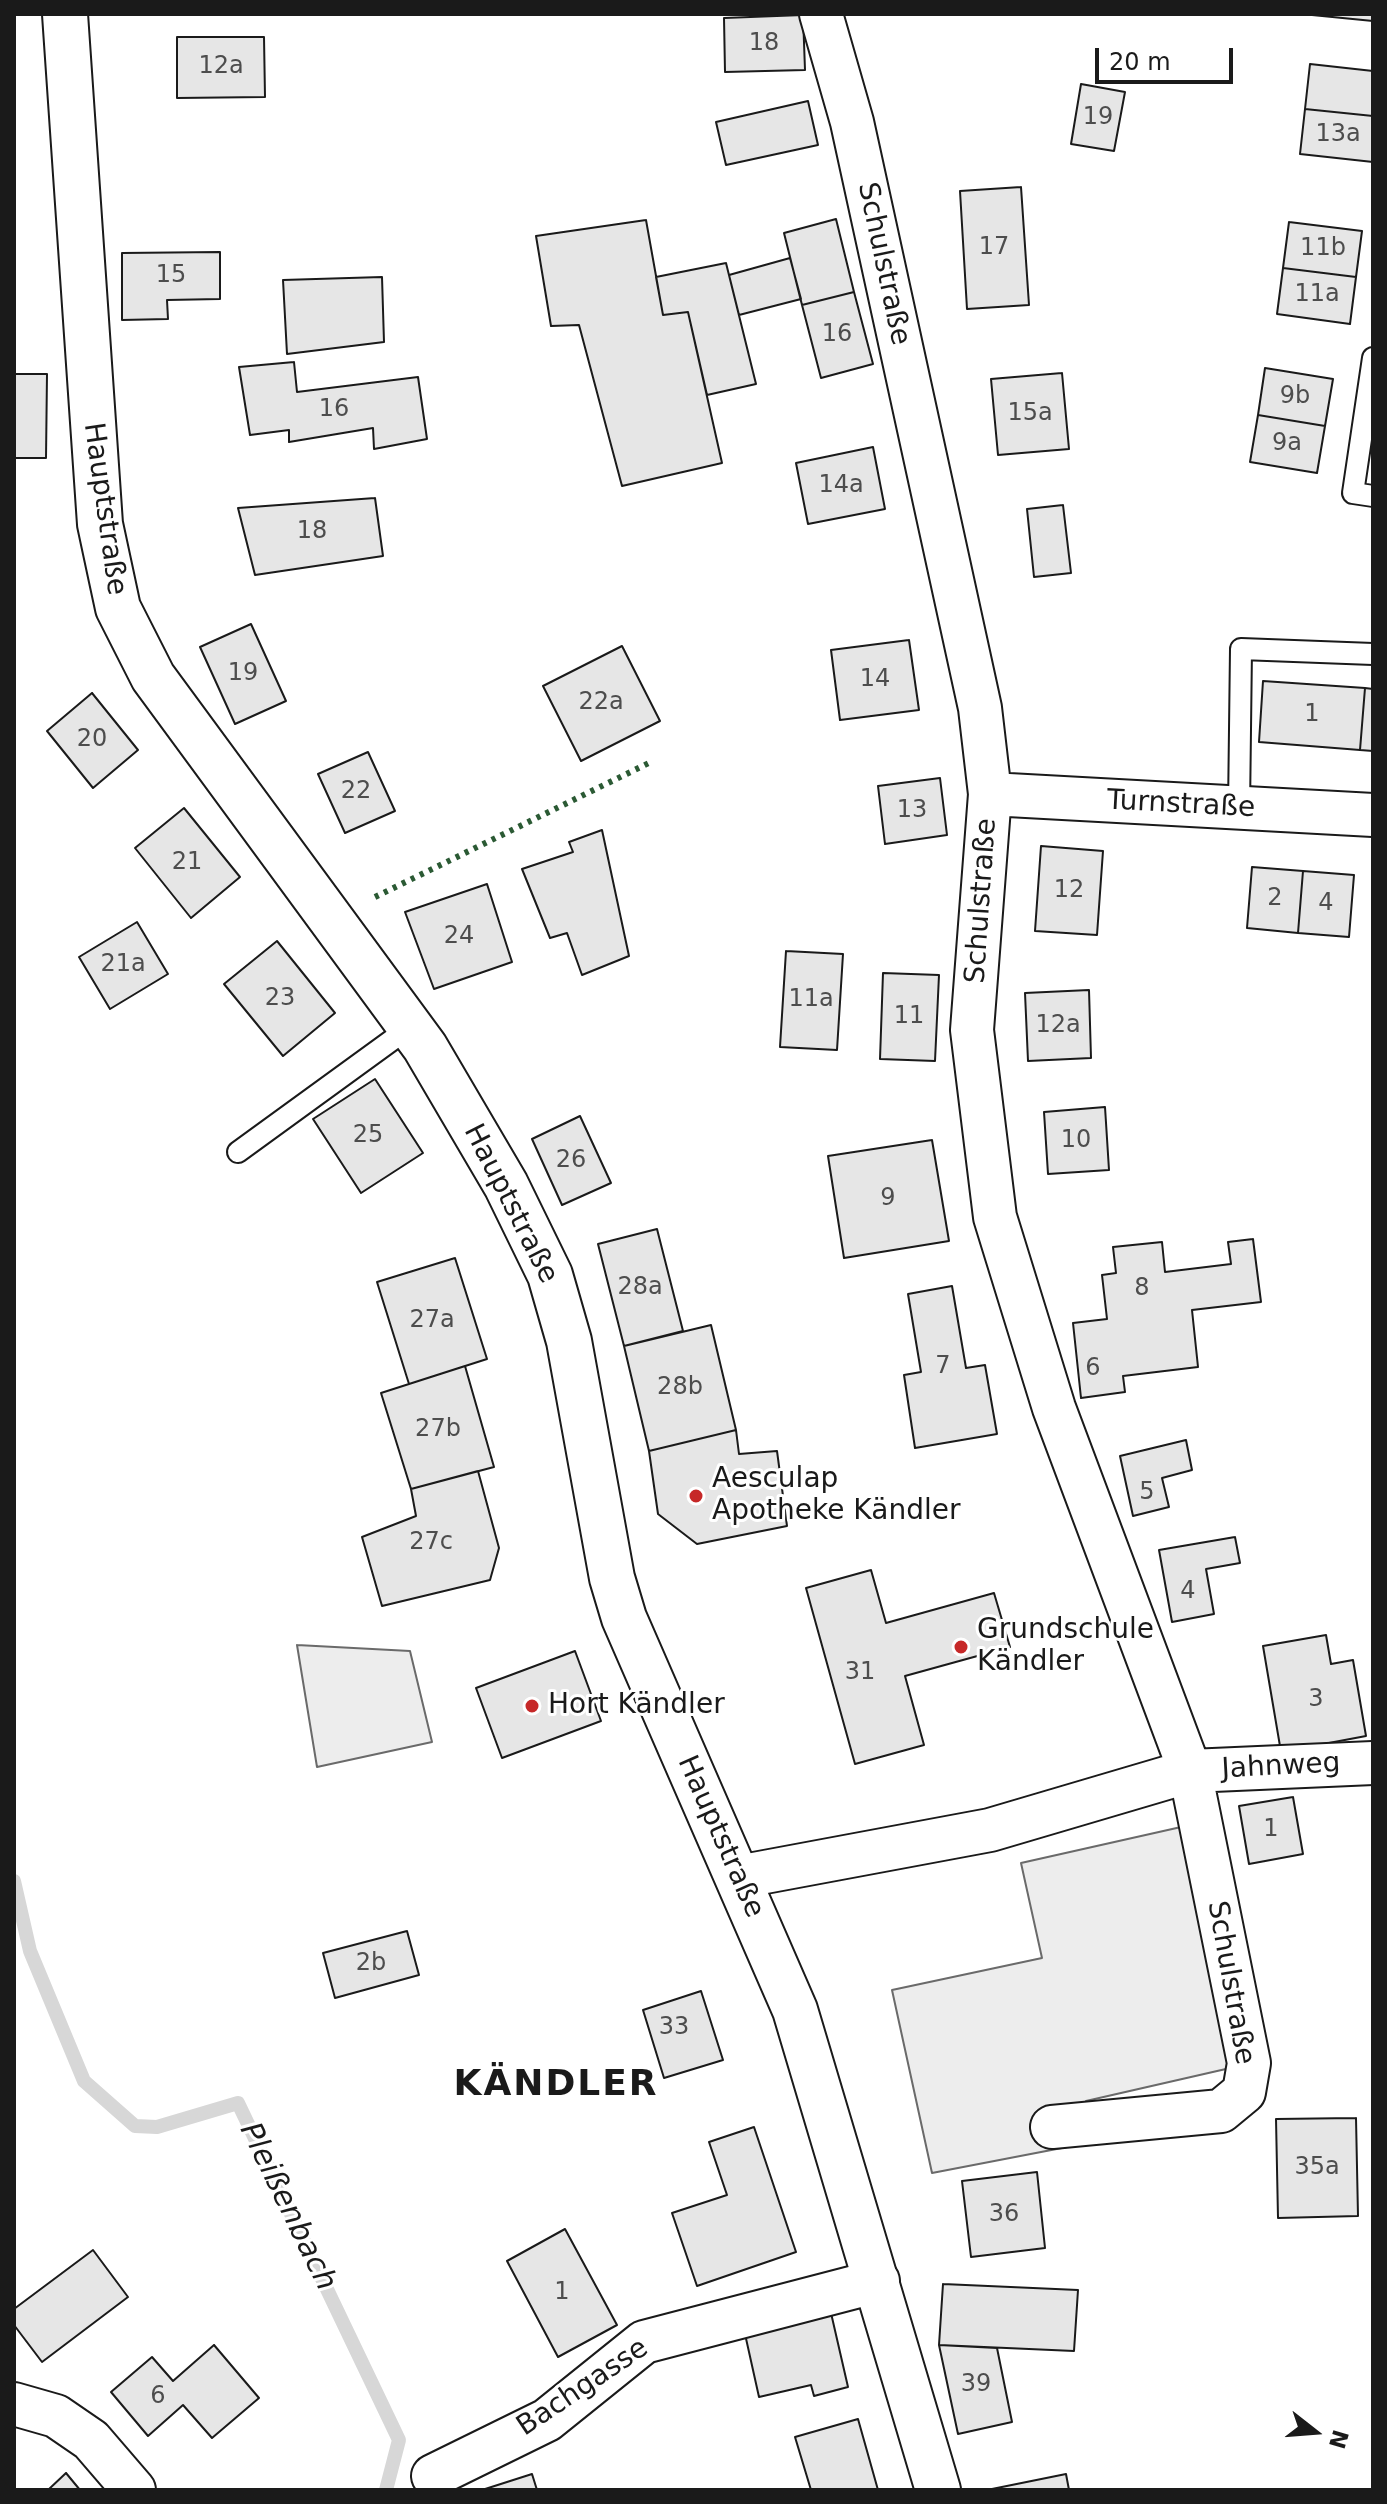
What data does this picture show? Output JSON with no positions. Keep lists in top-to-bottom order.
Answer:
{
  "streets": {
    "street": [
      "Schulstraße",
      "Hauptstraße",
      "Turnstraße",
      "Jahnweg",
      "Bachgasse"
    ]
  },
  "crossings": [
    ["Schulstraße", "Turnstraße"],
    ["Schulstraße", "Jahnweg"],
    ["Hauptstraße", "Bachgasse"]
  ],
  "districts": ["KÄNDLER"],
  "water": ["Pleißenbach"],
  "places": ["Aesculap Apotheke Kändler", "Grundschule Kändler", "Hort Kändler"],
  "house_numbers": [
    "18",
    "12a",
    "19",
    "13a",
    "17",
    "11b",
    "15",
    "11a",
    "16",
    "9b",
    "16",
    "15a",
    "9a",
    "14a",
    "18",
    "19",
    "14",
    "22a",
    "1",
    "20",
    "22",
    "13",
    "21",
    "12",
    "2",
    "4",
    "24",
    "21a",
    "23",
    "11a",
    "11",
    "12a",
    "25",
    "10",
    "26",
    "9",
    "28a",
    "8",
    "27a",
    "7",
    "6",
    "28b",
    "27b",
    "5",
    "27c",
    "4",
    "31",
    "3",
    "1",
    "2b",
    "33",
    "35a",
    "36",
    "1",
    "39",
    "6"
  ],
  "scale_bar": "20 m",
  "north": "right"
}
